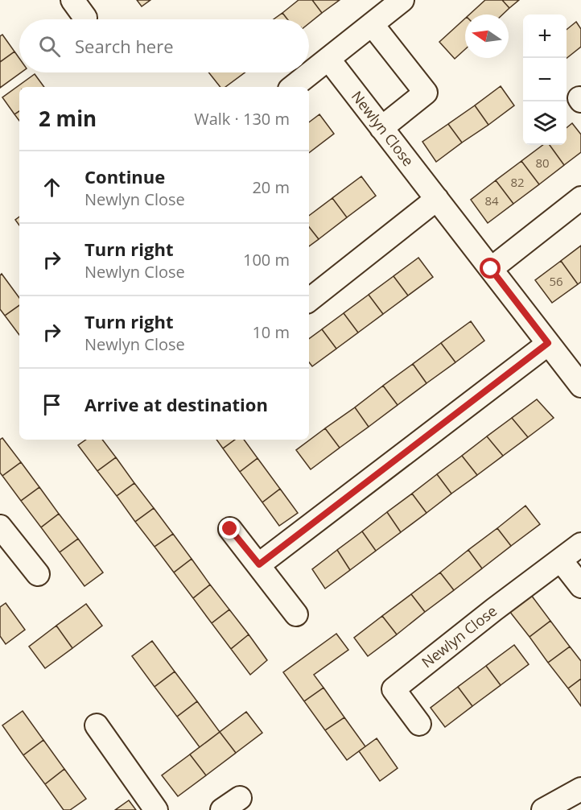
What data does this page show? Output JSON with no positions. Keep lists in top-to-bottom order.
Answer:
{
  "streets": {
    "street": ["Newlyn Close"]
  },
  "house_numbers": [
    "80",
    "82",
    "84",
    "56"
  ],
  "north": "left",
  "page": {
    "map_buttons": ["+", "−"],
    "search": "Search here",
    "heading": ["2 min", "Walk · 130 m"],
    "list": [
      ["Continue", "Newlyn Close", "20 m"],
      ["Turn right", "Newlyn Close", "100 m"],
      ["Turn right", "Newlyn Close", "10 m"],
      "Arrive at destination"
    ]
  }
}
